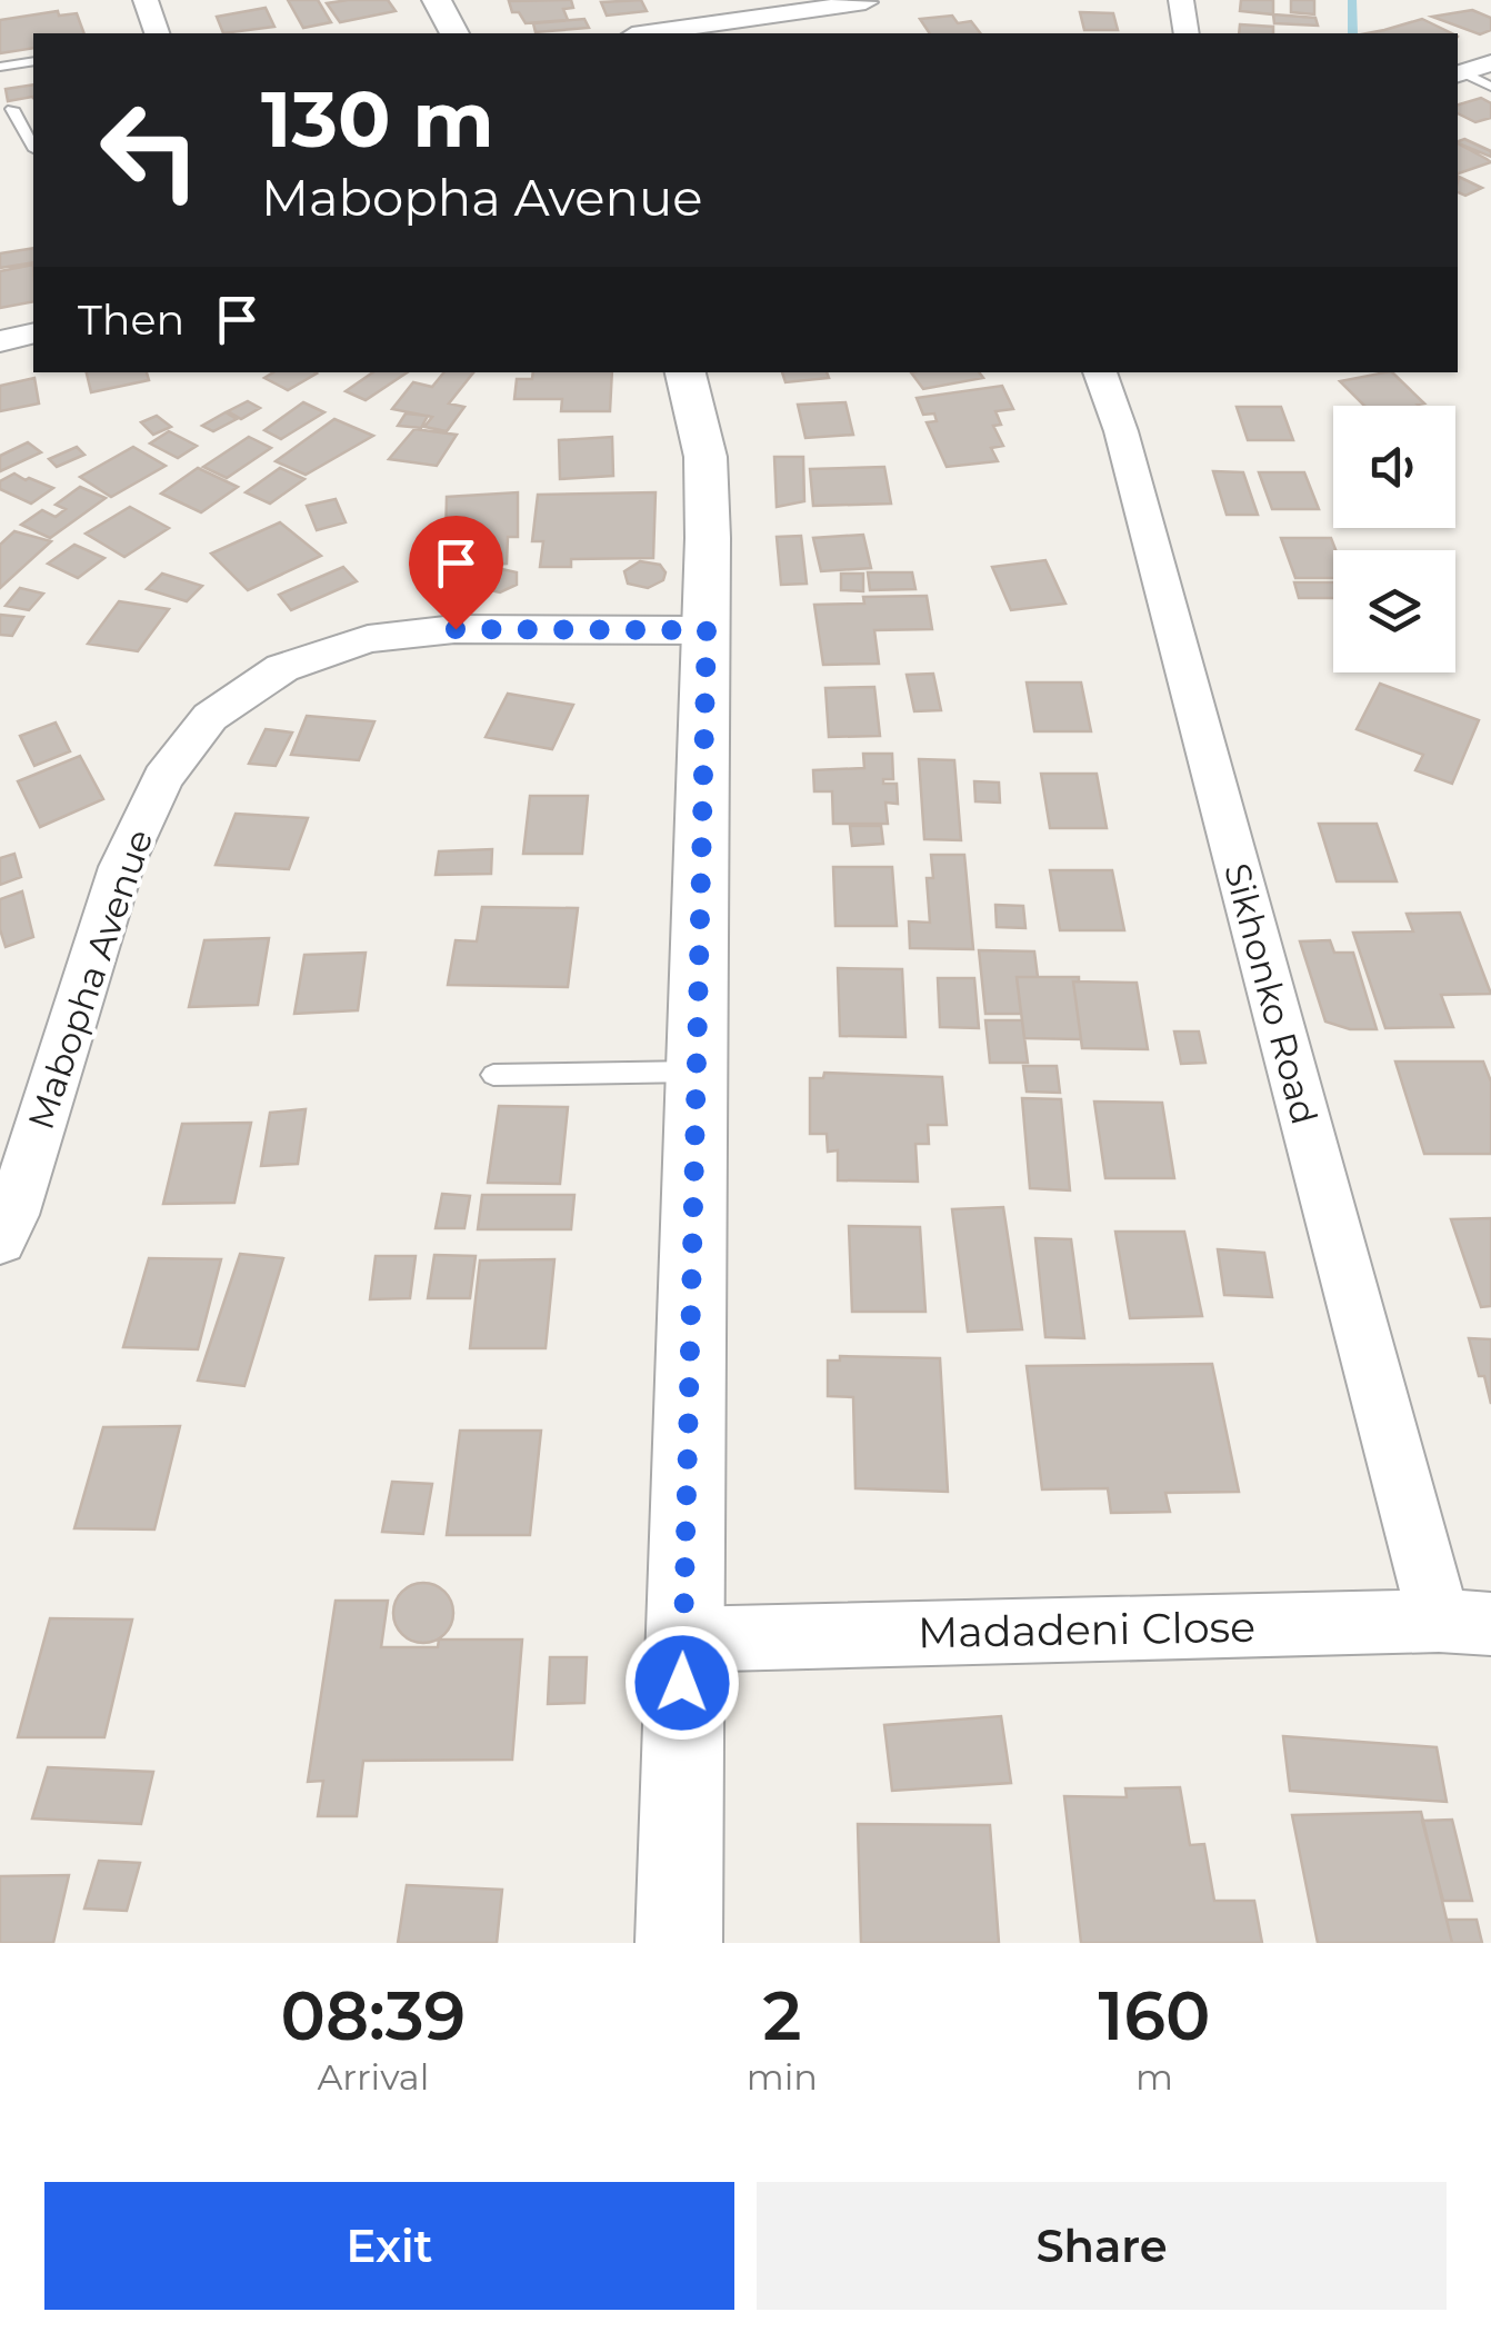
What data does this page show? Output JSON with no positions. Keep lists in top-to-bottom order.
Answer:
{
  "streets": {
    "street": ["Mabopha Avenue", "Sikhonko Road", "Madadeni Close"]
  },
  "crossings": [
    ["Sikhonko Road", "Madadeni Close"]
  ],
  "page": {
    "turn": ["130 m", "Mabopha Avenue"],
    "then": "Then",
    "eta": [
      "08:39",
      "Arrival",
      "2",
      "min",
      "160",
      "m"
    ],
    "buttons": ["Exit", "Share"]
  }
}
